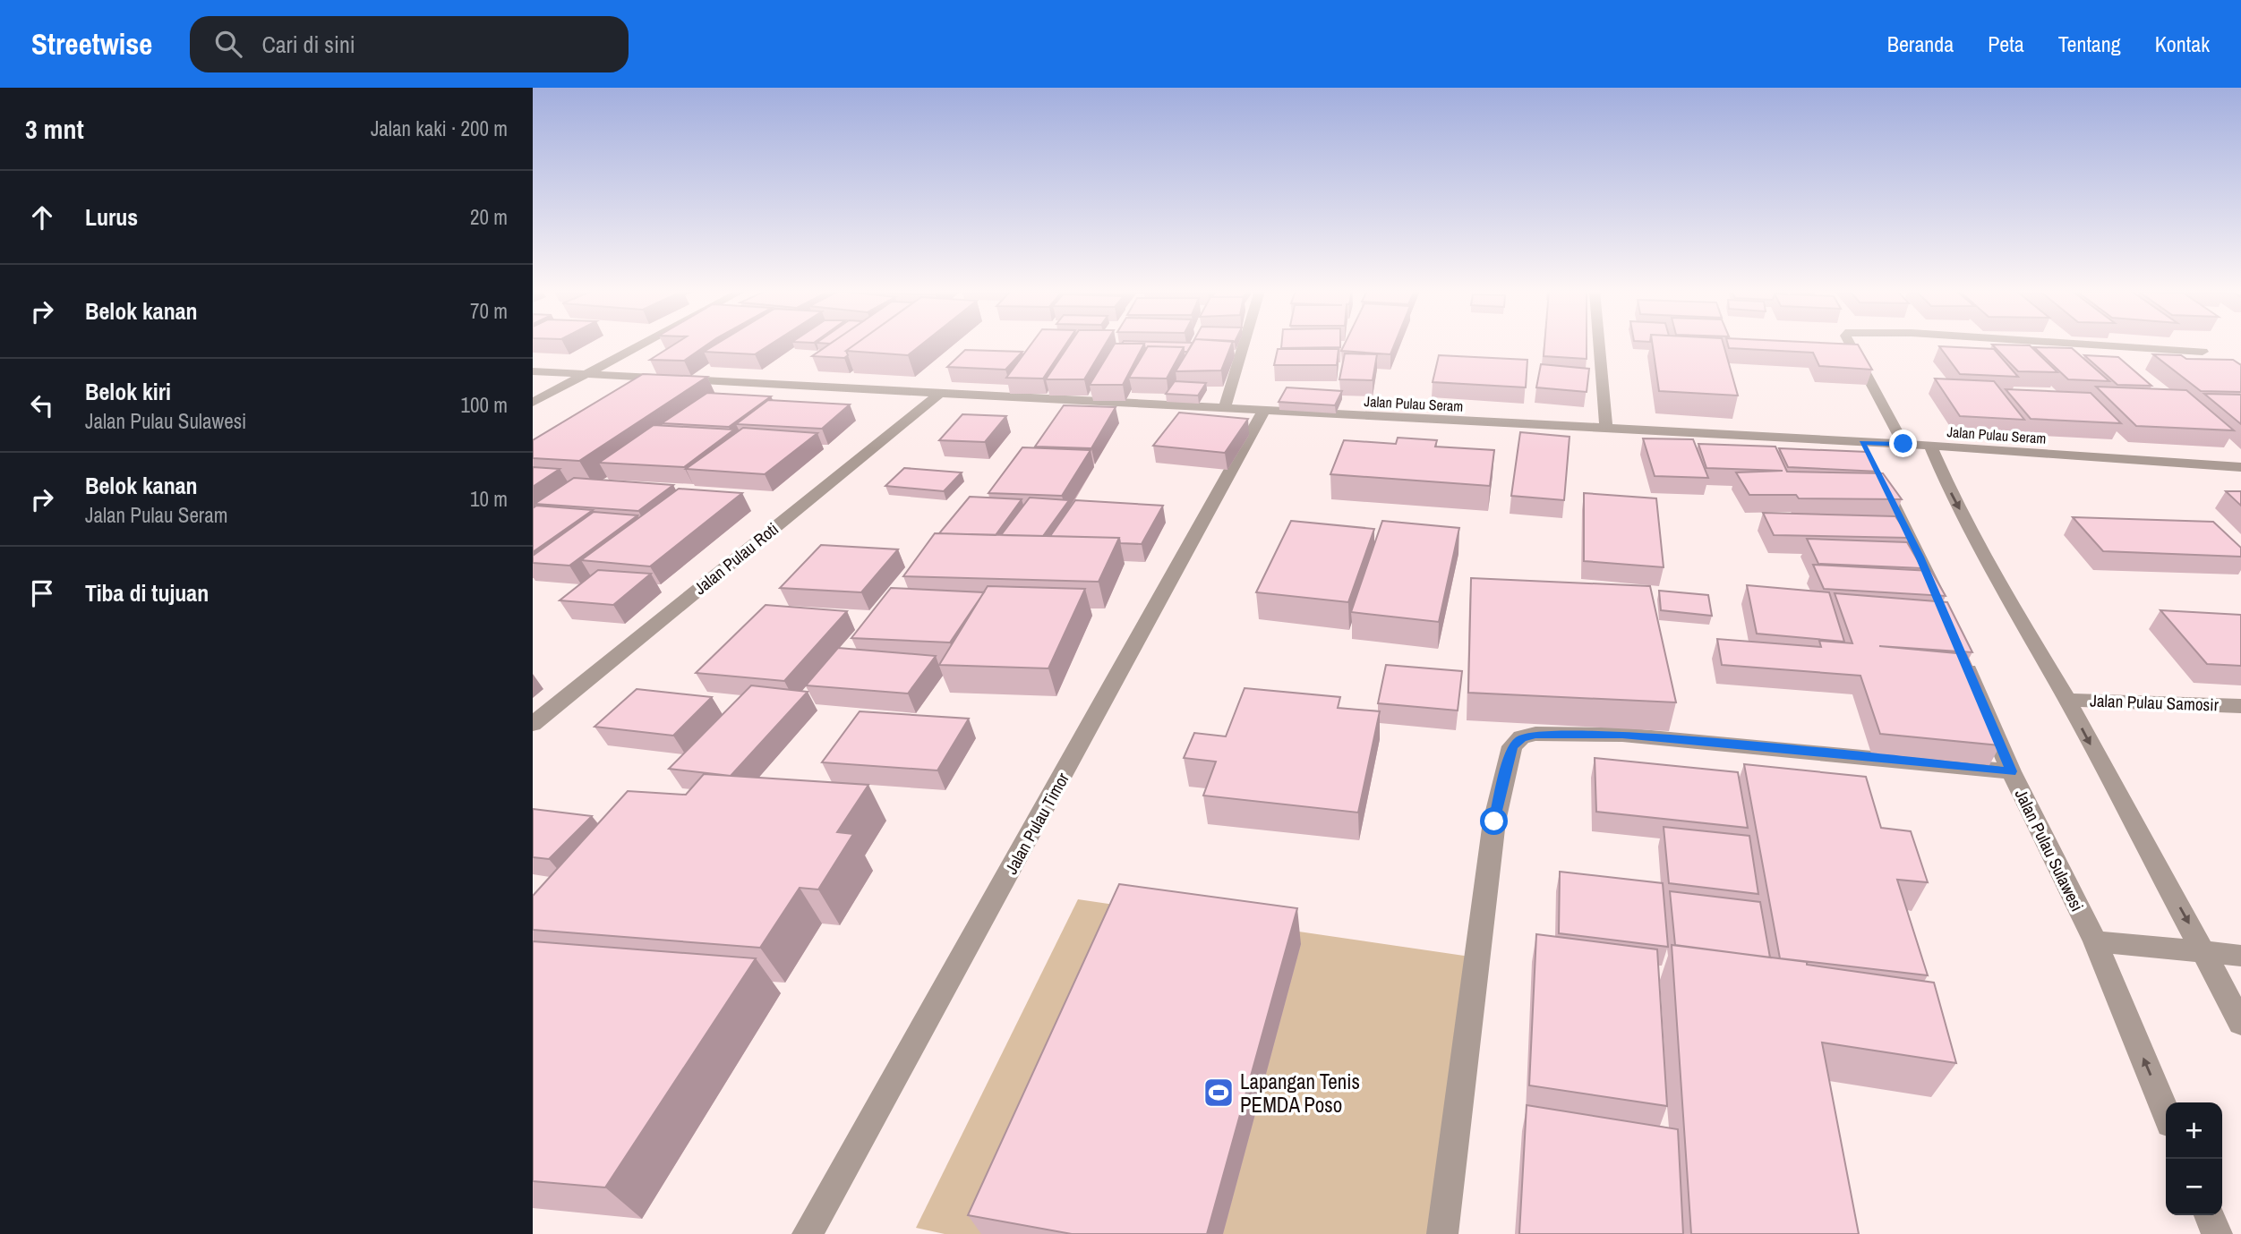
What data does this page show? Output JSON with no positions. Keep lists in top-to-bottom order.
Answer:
{
  "streets": {
    "street": [
      "Jalan Pulau Seram",
      "Jalan Pulau Roti",
      "Jalan Pulau Samosir",
      "Jalan Pulau Timor",
      "Jalan Pulau Sulawesi"
    ]
  },
  "crossings": [
    ["Jalan Pulau Seram", "Jalan Pulau Roti"],
    ["Jalan Pulau Seram", "Jalan Pulau Timor"]
  ],
  "places": {
    "sports": ["Lapangan Tenis PEMDA Poso"]
  },
  "page": {
    "header": "Streetwise",
    "search": "Cari di sini",
    "nav": [
      "Beranda",
      "Peta",
      "Tentang",
      "Kontak"
    ],
    "heading": ["3 mnt", "Jalan kaki · 200 m"],
    "list": [
      ["Lurus", "20 m"],
      ["Belok kanan", "70 m"],
      ["Belok kiri", "Jalan Pulau Sulawesi", "100 m"],
      ["Belok kanan", "Jalan Pulau Seram", "10 m"],
      "Tiba di tujuan"
    ],
    "map_buttons": ["+", "−"]
  }
}
